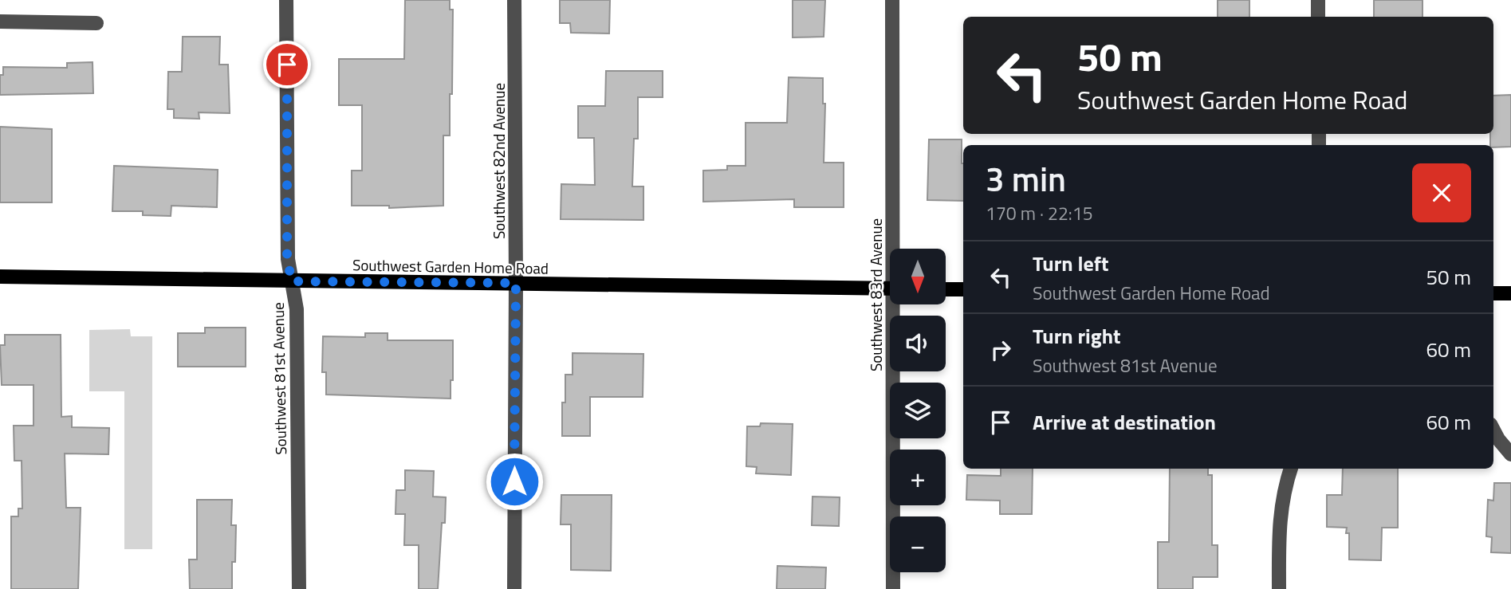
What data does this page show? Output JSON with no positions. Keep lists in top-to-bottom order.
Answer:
{
  "streets": {
    "main road": ["Southwest Garden Home Road"],
    "street": ["Southwest 82nd Avenue", "Southwest 83rd Avenue", "Southwest 81st Avenue"]
  },
  "crossings": [
    ["Southwest 82nd Avenue", "Southwest Garden Home Road"],
    ["Southwest Garden Home Road", "Southwest 81st Avenue"]
  ],
  "north": "bottom",
  "page": {
    "turn": ["50 m", "Southwest Garden Home Road"],
    "heading": ["3 min", "170 m · 22:15"],
    "list": [
      {
        "name": "Turn left",
        "note": "Southwest Garden Home Road",
        "value": "50 m"
      },
      {
        "name": "Turn right",
        "note": "Southwest 81st Avenue",
        "value": "60 m"
      },
      {
        "name": "Arrive at destination",
        "value": "60 m"
      }
    ],
    "map_buttons": ["+", "−"]
  }
}
